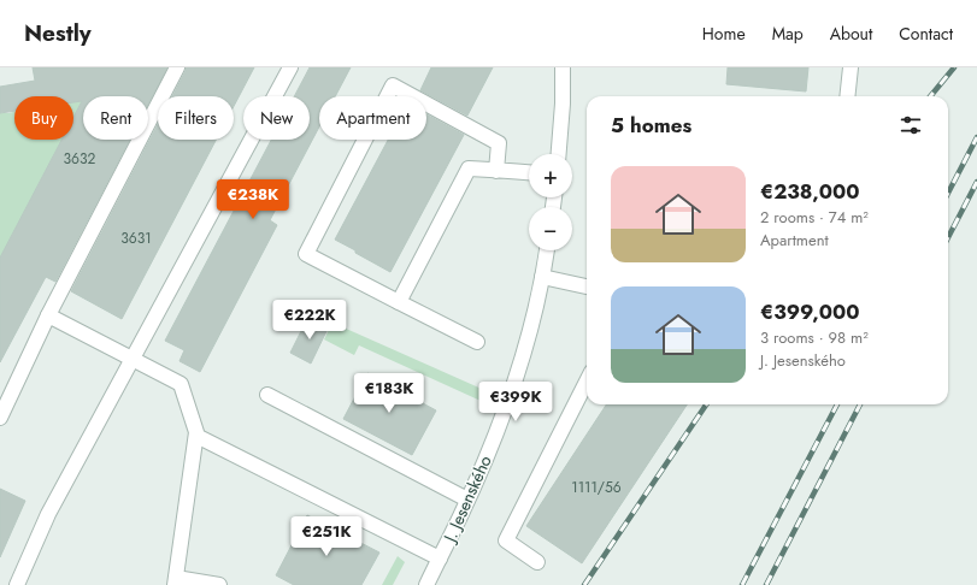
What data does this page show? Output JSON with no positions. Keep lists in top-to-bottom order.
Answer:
{
  "streets": {
    "street": ["J. Jesenského"]
  },
  "house_numbers": ["3632", "3631", "1111/56"],
  "page": {
    "header": "Nestly",
    "nav": [
      "Home",
      "Map",
      "About",
      "Contact"
    ],
    "chip": [
      "Buy",
      "Rent",
      "Filters",
      "New",
      "Apartment"
    ],
    "heading": "5 homes",
    "map_buttons": ["+", "−"],
    "list": [
      {
        "name": "€238,000",
        "note": "2 rooms · 74 m² · Apartment"
      },
      {
        "name": "€399,000",
        "note": "3 rooms · 98 m² · J. Jesenského"
      }
    ],
    "price": [
      "€238K",
      "€222K",
      "€183K",
      "€399K",
      "€251K"
    ]
  }
}
